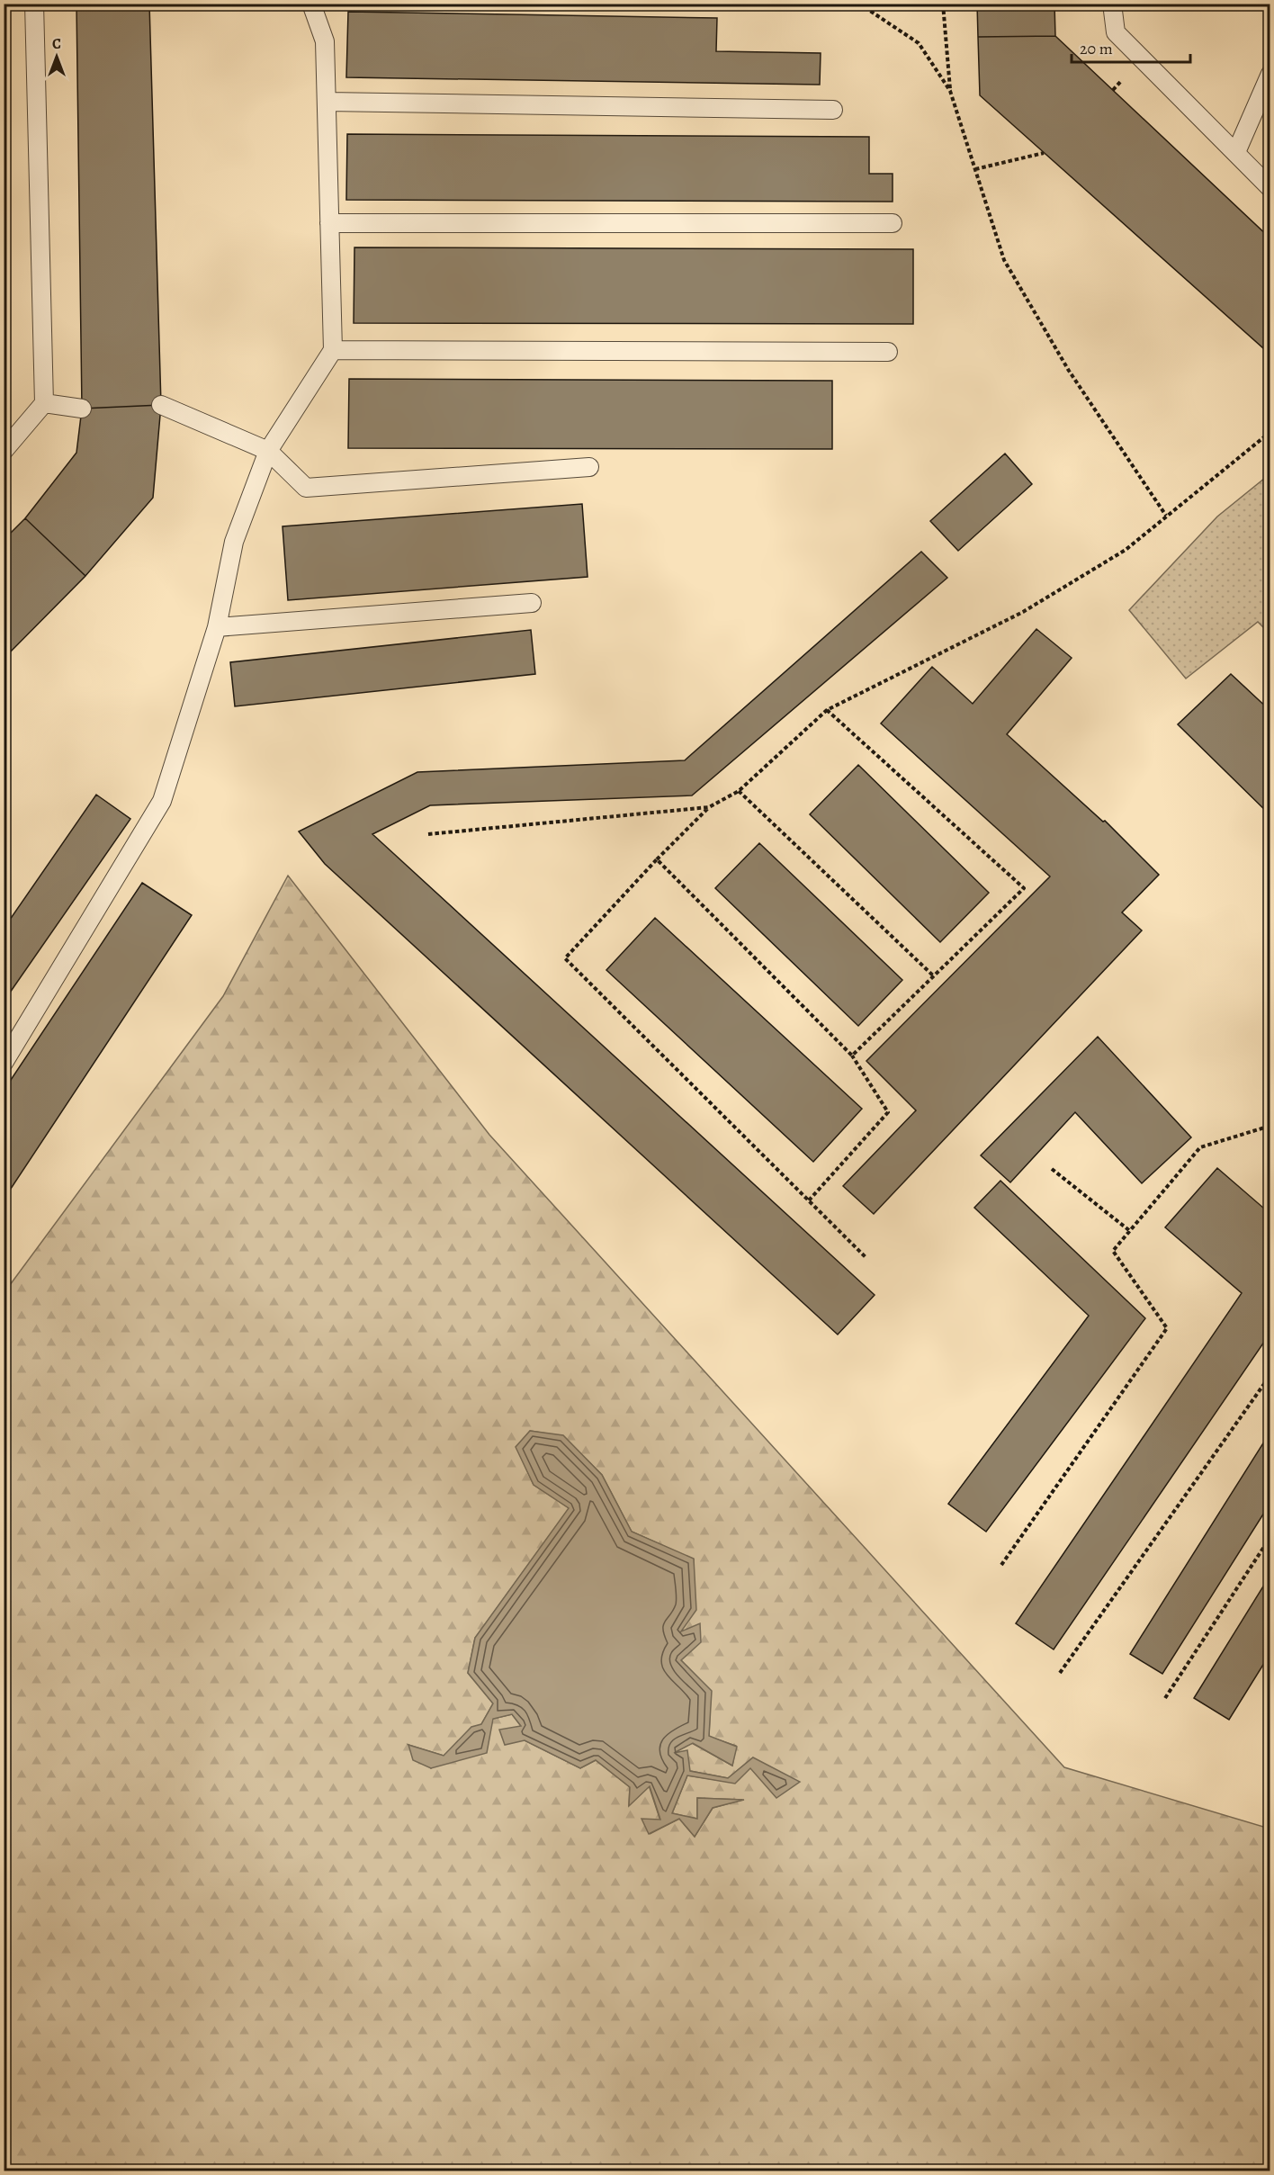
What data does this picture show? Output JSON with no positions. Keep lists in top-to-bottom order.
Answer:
{
  "scale_bar": "20 m",
  "north": "top"
}
